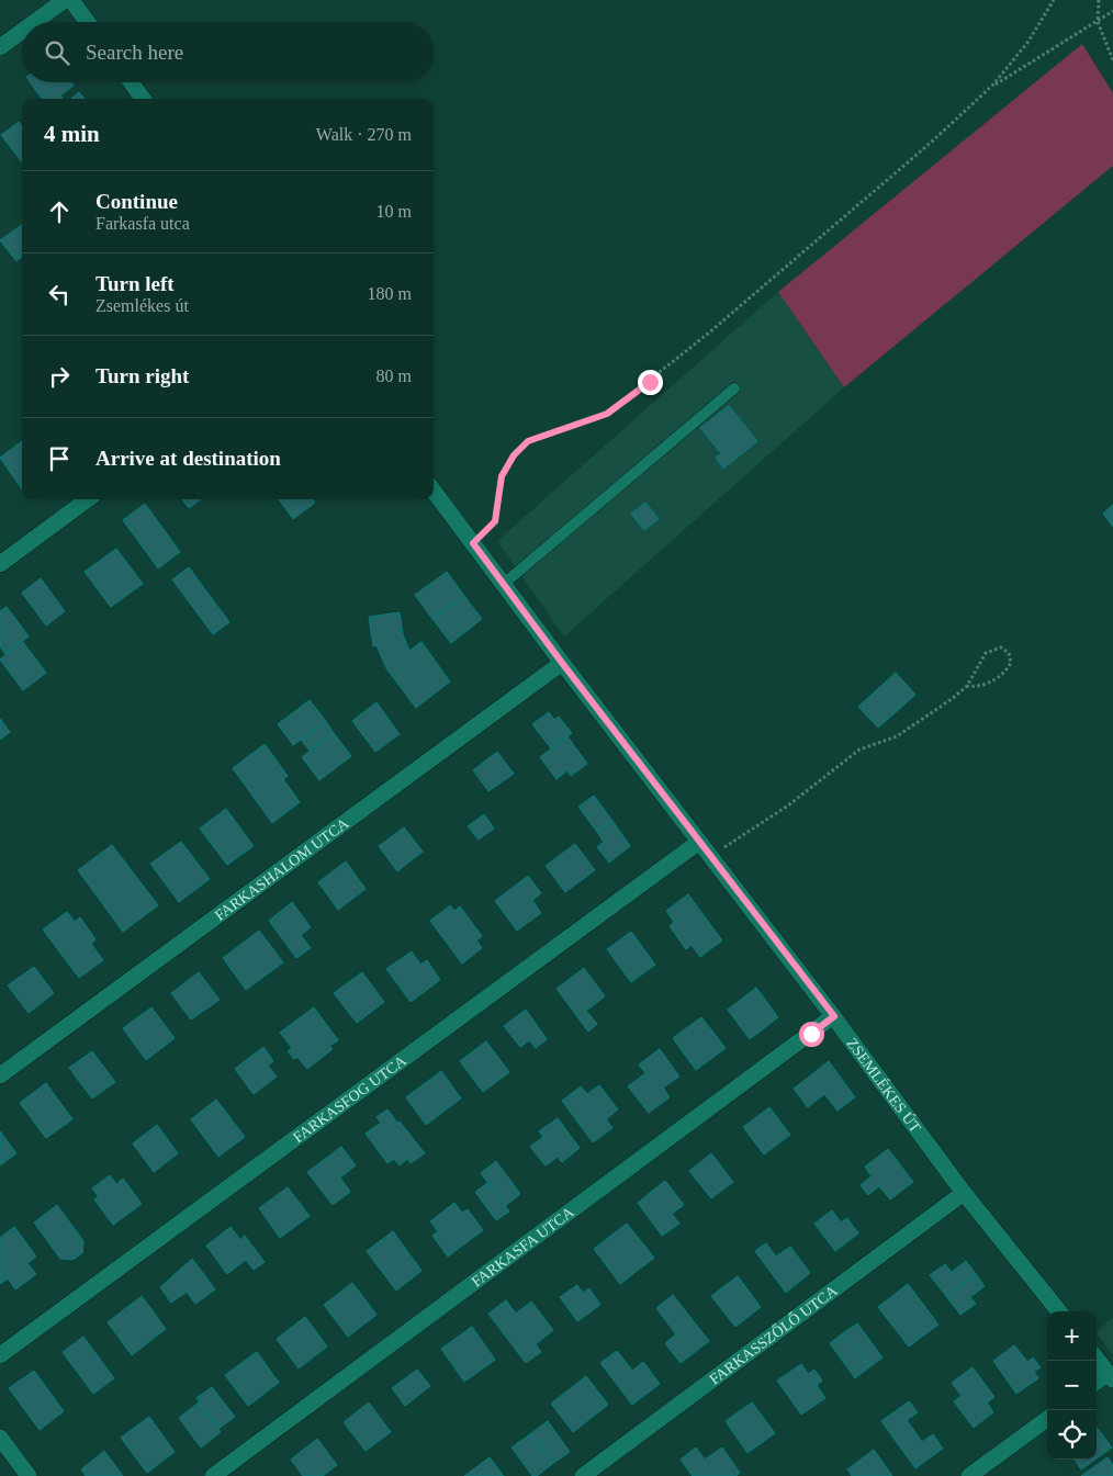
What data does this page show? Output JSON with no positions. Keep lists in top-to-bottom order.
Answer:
{
  "streets": {
    "street": [
      "FARKASHALOM UTCA",
      "ZSEMLÉKES ÚT",
      "FARKASFOG UTCA",
      "FARKASFA UTCA",
      "FARKASSZŐLŐ UTCA"
    ]
  },
  "crossings": [
    ["FARKASHALOM UTCA", "ZSEMLÉKES ÚT"],
    ["ZSEMLÉKES ÚT", "FARKASFOG UTCA"],
    ["ZSEMLÉKES ÚT", "FARKASFA UTCA"],
    ["ZSEMLÉKES ÚT", "FARKASSZŐLŐ UTCA"]
  ],
  "page": {
    "search": "Search here",
    "heading": ["4 min", "Walk · 270 m"],
    "list": [
      ["Continue", "Farkasfa utca", "10 m"],
      ["Turn left", "Zsemlékes út", "180 m"],
      ["Turn right", "80 m"],
      "Arrive at destination"
    ],
    "map_buttons": ["+", "−"]
  }
}
